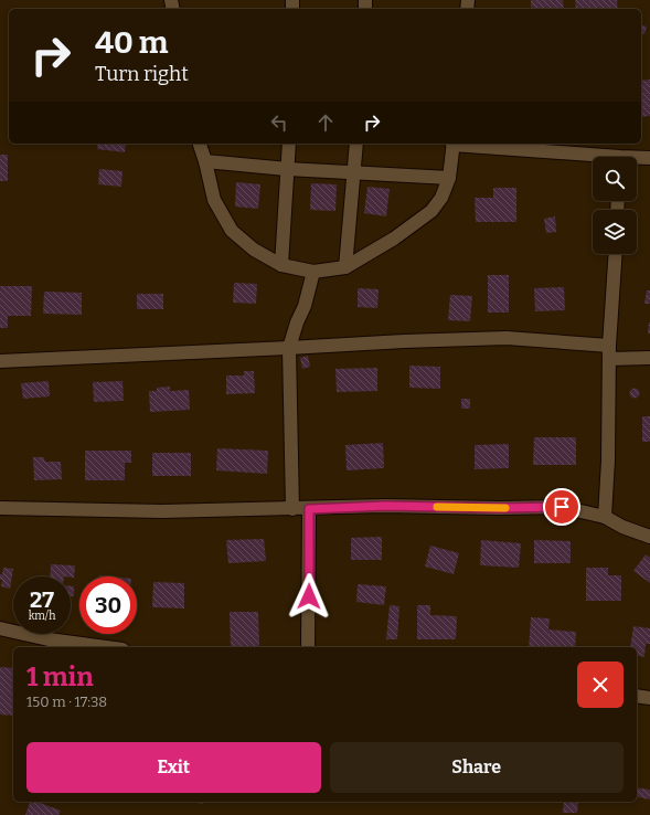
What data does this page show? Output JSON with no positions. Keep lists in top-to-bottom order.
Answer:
{
  "page": {
    "turn": ["40 m", "Turn right"],
    "speed": "27 km/h",
    "limit": "30",
    "heading": ["1 min", "150 m · 17:38"],
    "buttons": ["Exit", "Share"]
  }
}
